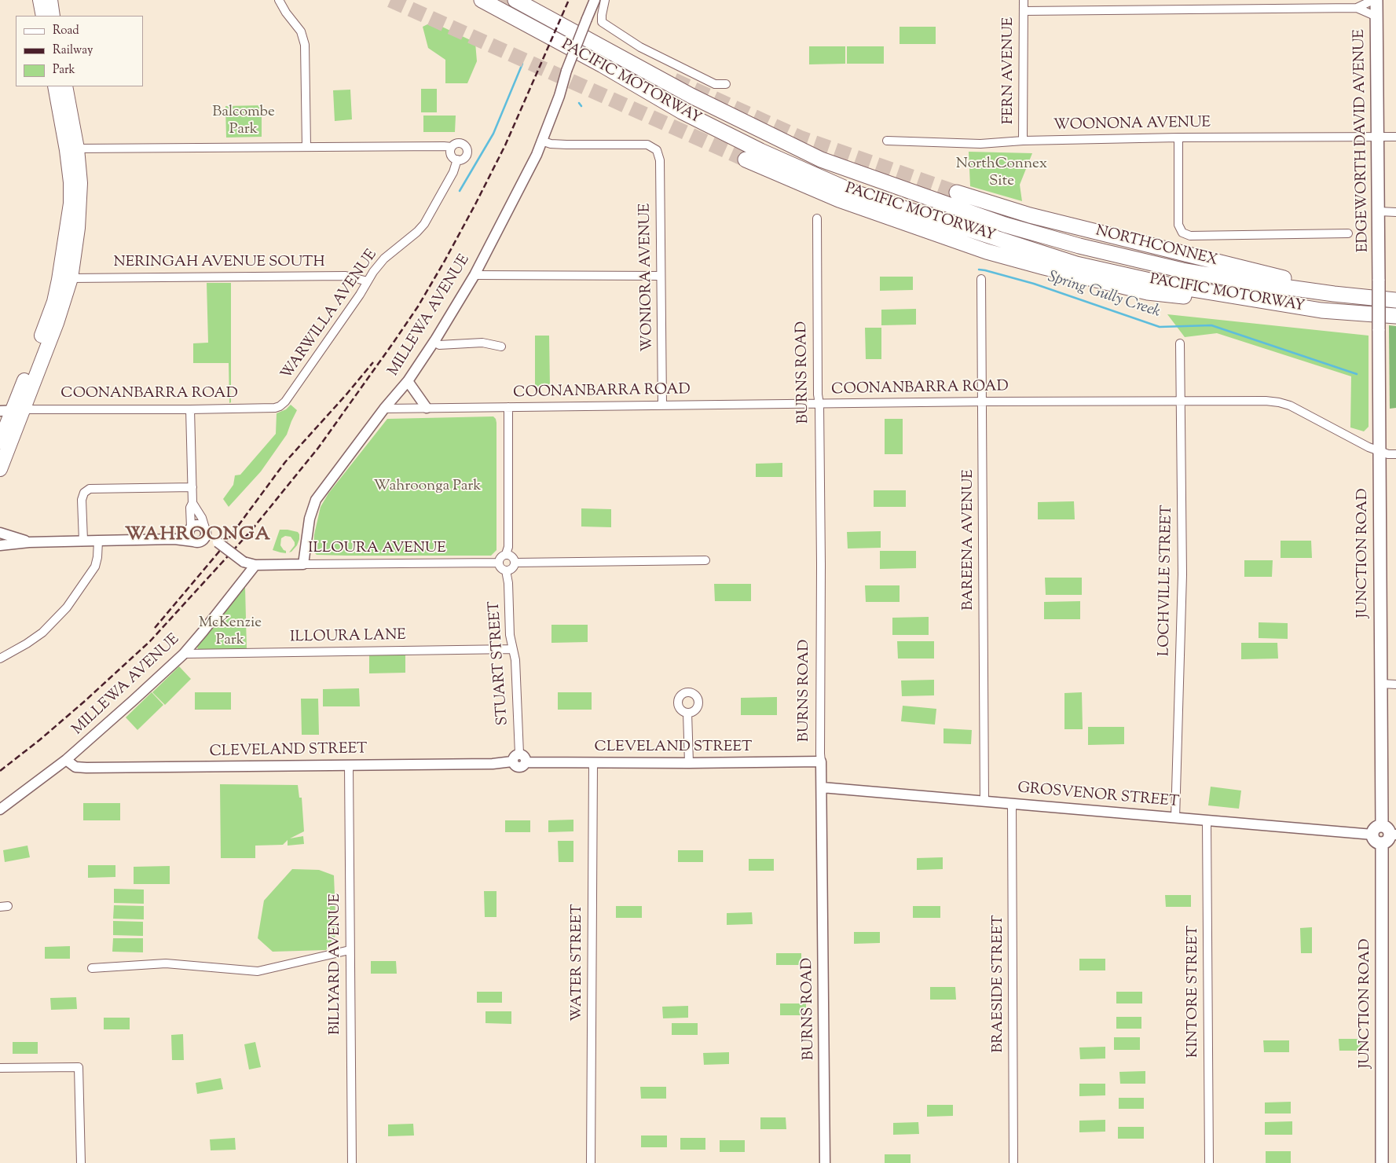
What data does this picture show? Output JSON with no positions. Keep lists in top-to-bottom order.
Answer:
{
  "streets": {
    "highway": ["PACIFIC MOTORWAY", "NORTHCONNEX"],
    "main road": ["EDGEWORTH DAVID AVENUE", "JUNCTION ROAD"],
    "street": [
      "FERN AVENUE",
      "WOONONA AVENUE",
      "NERINGAH AVENUE SOUTH",
      "WONIORA AVENUE",
      "WARWILLA AVENUE",
      "MILLEWA AVENUE",
      "BURNS ROAD",
      "COONANBARRA ROAD",
      "BAREENA AVENUE",
      "ILLOURA AVENUE",
      "LOCHVILLE STREET",
      "ILLOURA LANE",
      "STUART STREET",
      "CLEVELAND STREET",
      "GROSVENOR STREET",
      "WATER STREET",
      "BILLYARD AVENUE",
      "BRAESIDE STREET",
      "KINTORE STREET"
    ]
  },
  "crossings": [
    ["FERN AVENUE", "WOONONA AVENUE"],
    ["PACIFIC MOTORWAY", "NORTHCONNEX"],
    ["WOONONA AVENUE", "EDGEWORTH DAVID AVENUE"],
    ["EDGEWORTH DAVID AVENUE", "JUNCTION ROAD"],
    ["NERINGAH AVENUE SOUTH", "WARWILLA AVENUE"],
    ["WONIORA AVENUE", "MILLEWA AVENUE"],
    ["WONIORA AVENUE", "COONANBARRA ROAD"],
    ["WARWILLA AVENUE", "COONANBARRA ROAD"],
    ["MILLEWA AVENUE", "COONANBARRA ROAD"],
    ["MILLEWA AVENUE", "ILLOURA AVENUE"],
    ["MILLEWA AVENUE", "ILLOURA LANE"],
    ["MILLEWA AVENUE", "CLEVELAND STREET"],
    ["BURNS ROAD", "COONANBARRA ROAD"],
    ["BURNS ROAD", "CLEVELAND STREET"],
    ["BURNS ROAD", "GROSVENOR STREET"],
    ["COONANBARRA ROAD", "BAREENA AVENUE"],
    ["COONANBARRA ROAD", "JUNCTION ROAD"],
    ["COONANBARRA ROAD", "LOCHVILLE STREET"],
    ["BAREENA AVENUE", "GROSVENOR STREET"],
    ["ILLOURA AVENUE", "STUART STREET"],
    ["JUNCTION ROAD", "GROSVENOR STREET"],
    ["LOCHVILLE STREET", "GROSVENOR STREET"],
    ["ILLOURA LANE", "STUART STREET"],
    ["STUART STREET", "CLEVELAND STREET"],
    ["CLEVELAND STREET", "WATER STREET"],
    ["CLEVELAND STREET", "BILLYARD AVENUE"],
    ["GROSVENOR STREET", "BRAESIDE STREET"],
    ["GROSVENOR STREET", "KINTORE STREET"]
  ],
  "districts": ["WAHROONGA"],
  "water": ["Spring Gully Creek"],
  "parks": [
    "Balcombe Park",
    "NorthConnex Site",
    "Wahroonga Park",
    "McKenzie Park"
  ],
  "legend": ["Road", "Railway", "Park"]
}
